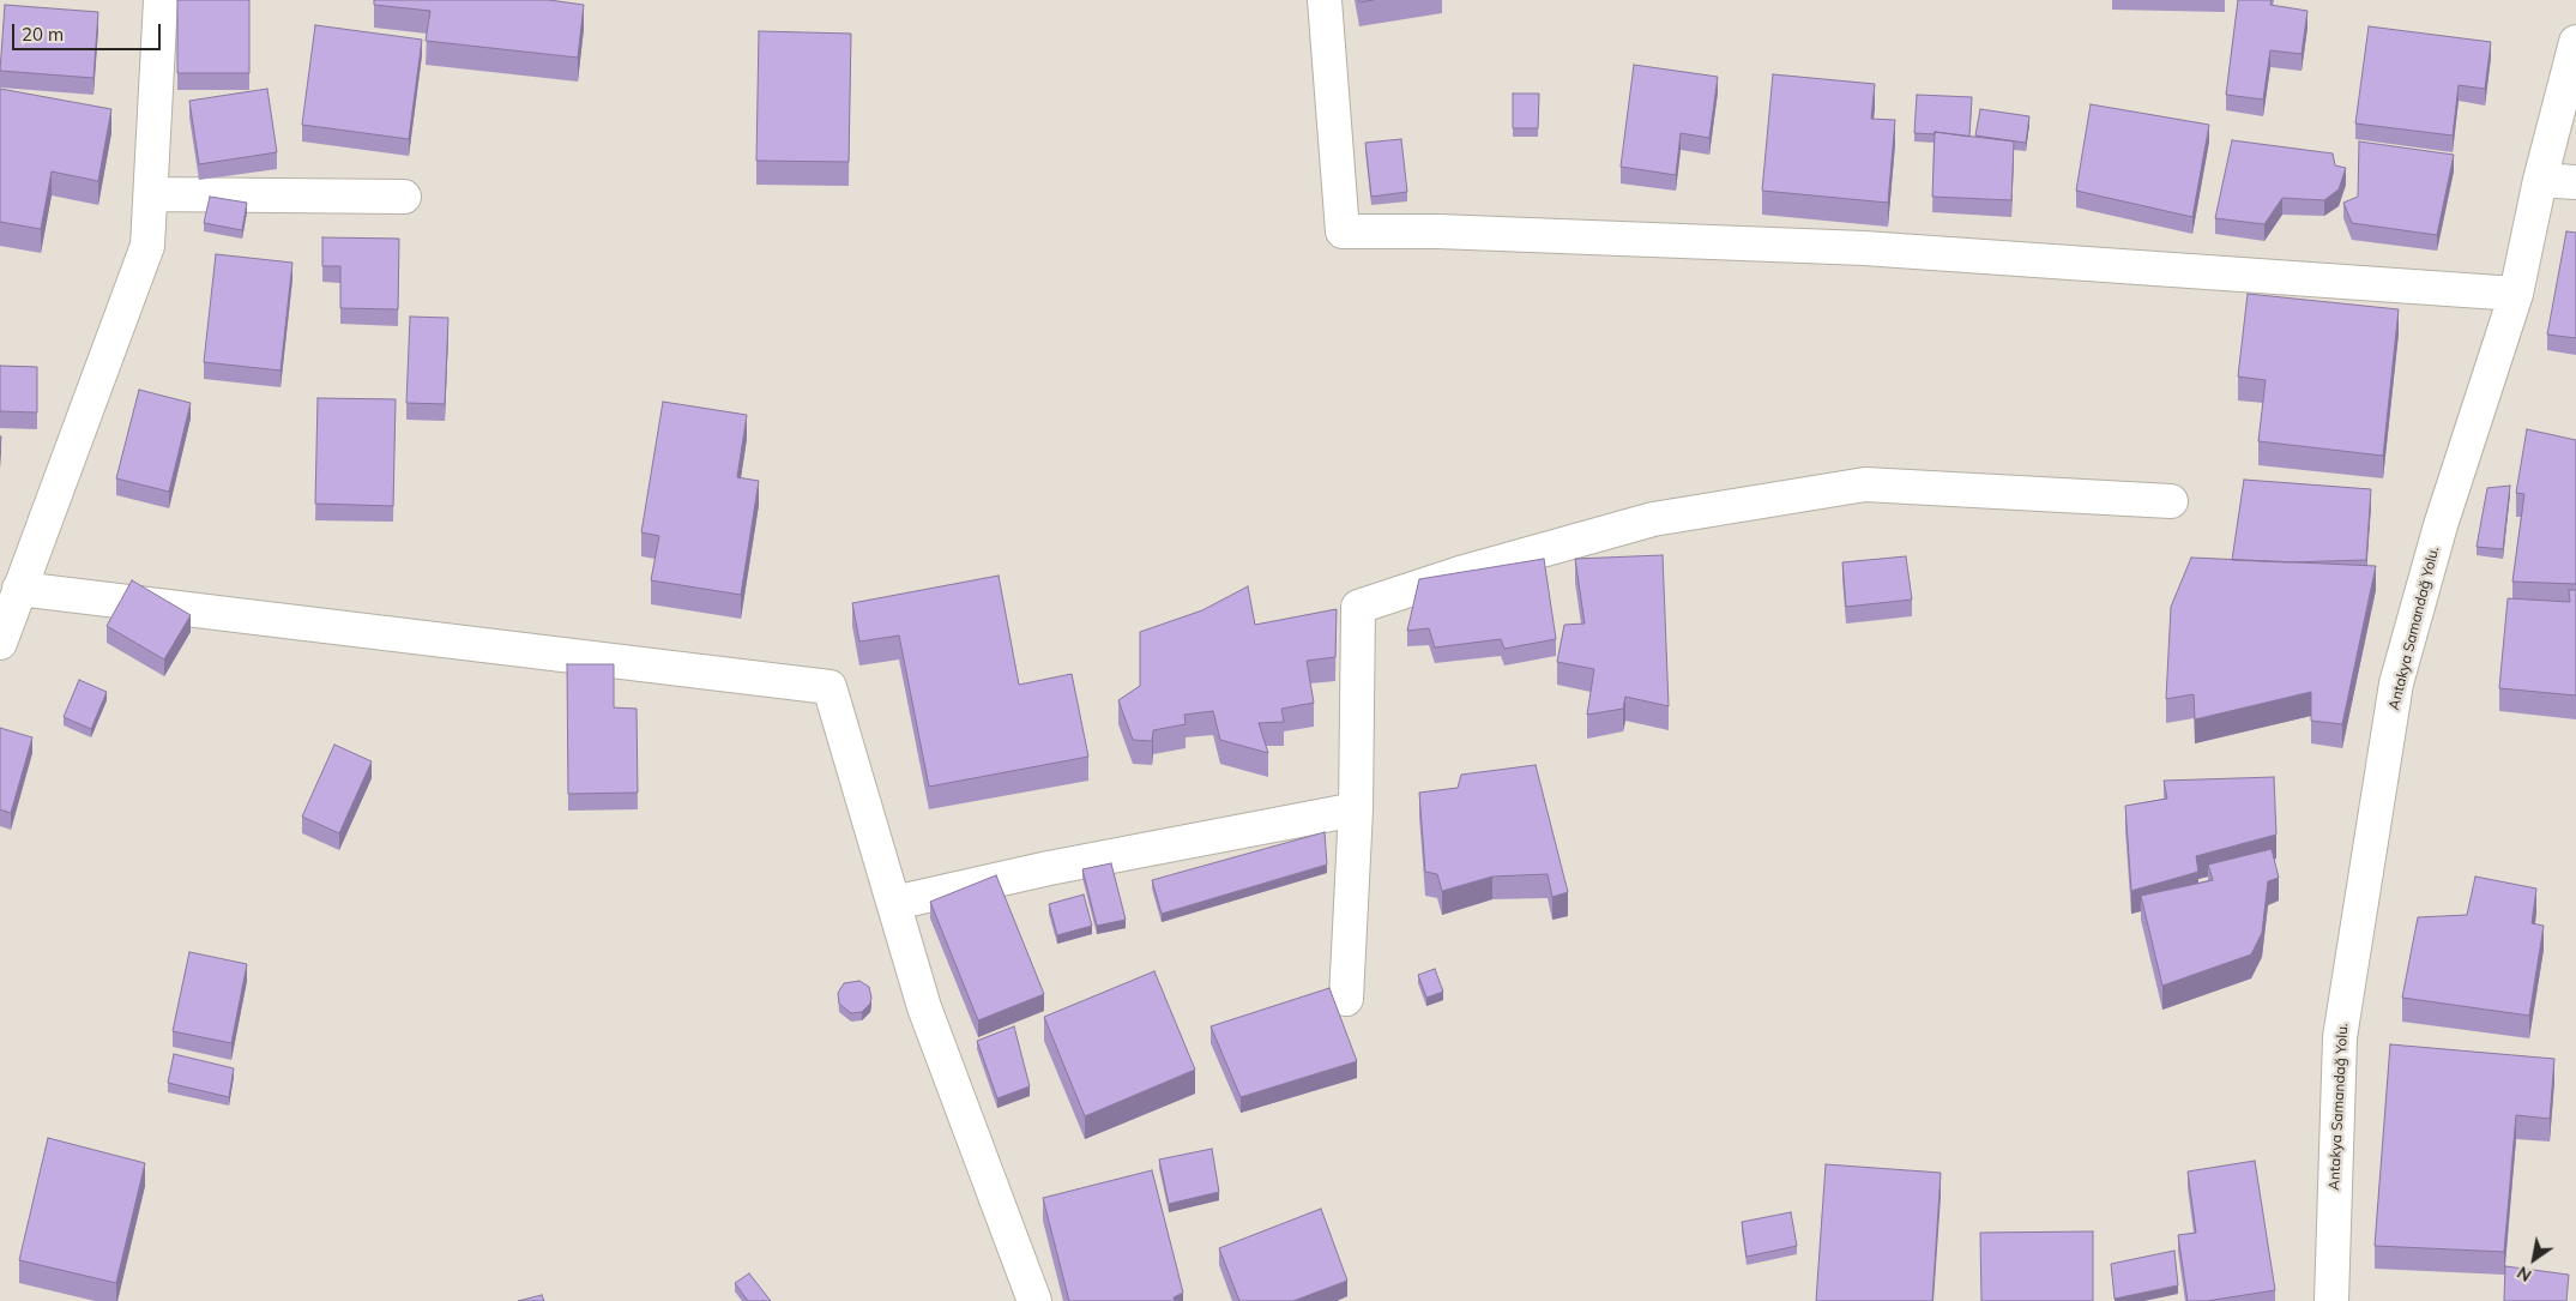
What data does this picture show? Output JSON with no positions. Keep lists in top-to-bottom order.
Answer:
{
  "streets": {
    "street": ["Antakya Samandağ Yolu."]
  },
  "scale_bar": "20 m",
  "north": "bottom left"
}
